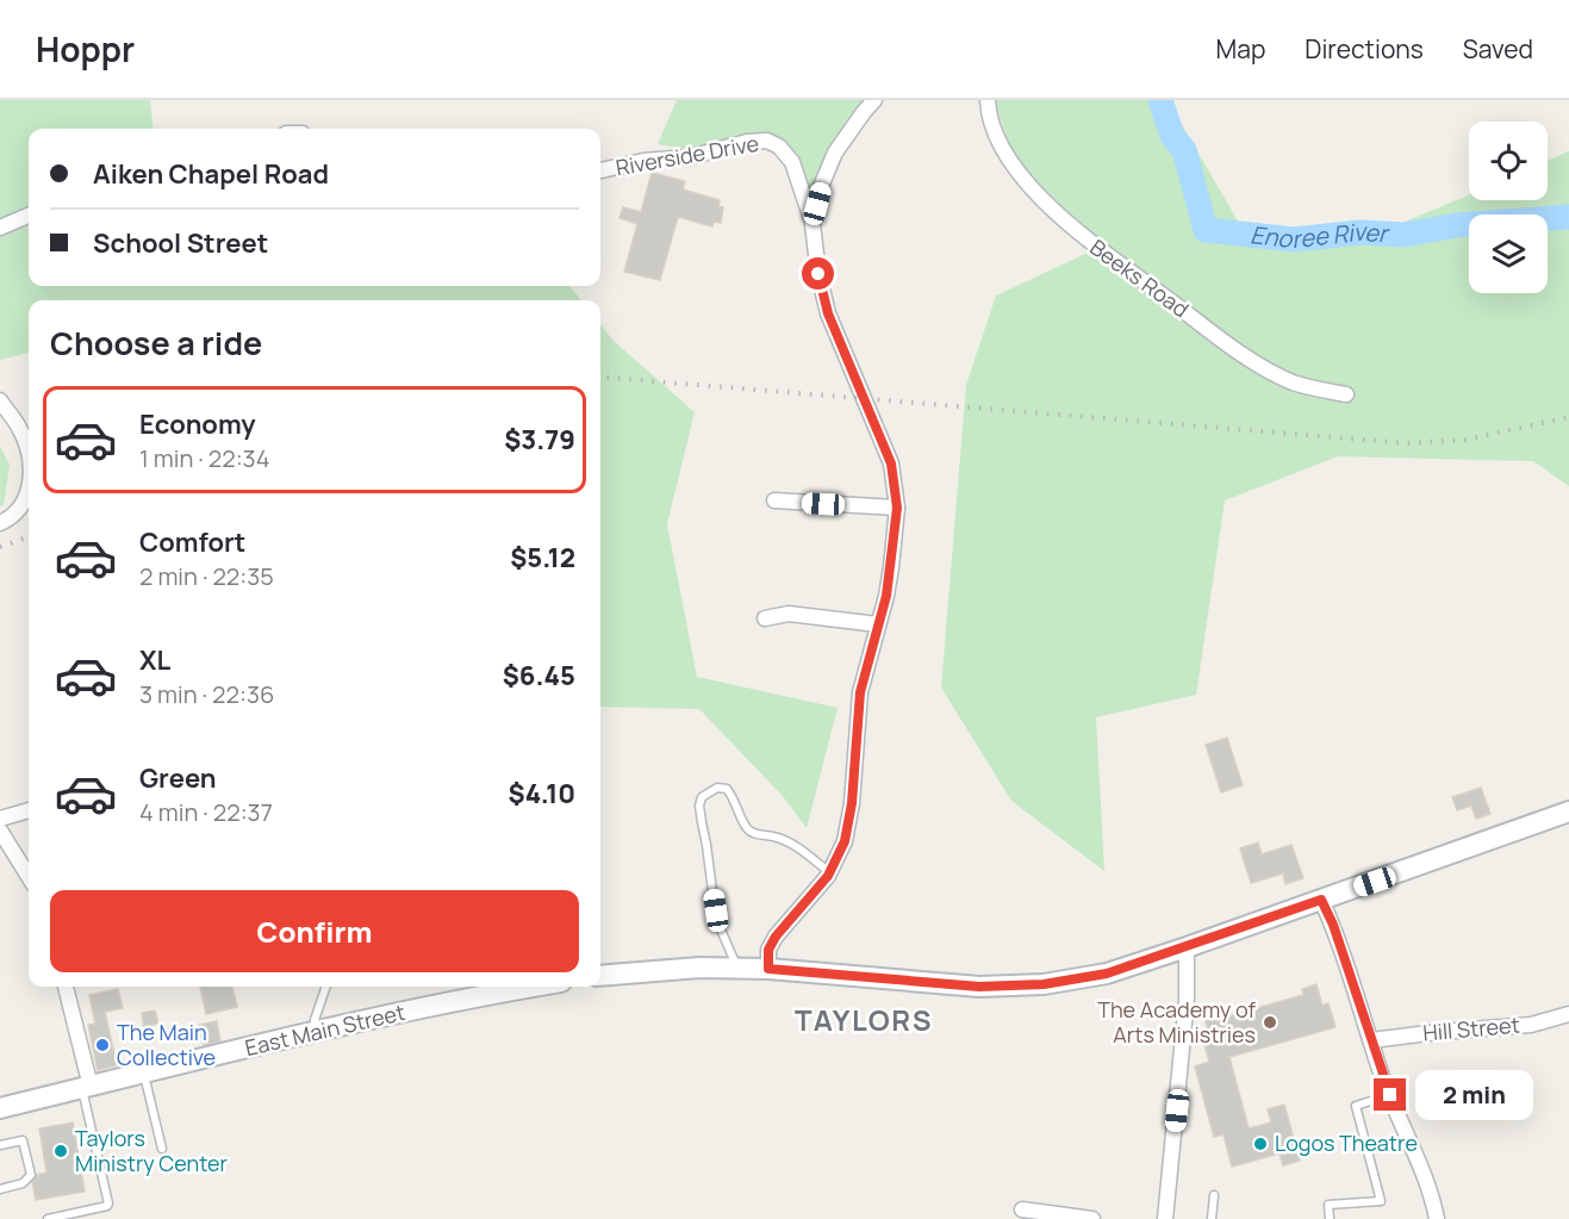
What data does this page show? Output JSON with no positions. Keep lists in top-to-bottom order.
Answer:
{
  "streets": {
    "street": [
      "Riverside Drive",
      "Beeks Road",
      "Hill Street",
      "East Main Street"
    ]
  },
  "districts": ["TAYLORS"],
  "water": ["Enoree River"],
  "places": [
    "The Academy of Arts Ministries",
    "The Main Collective",
    "Logos Theatre",
    "Taylors Ministry Center"
  ],
  "page": {
    "header": "Hoppr",
    "nav": ["Map", "Directions", "Saved"],
    "banner": ["Aiken Chapel Road", "School Street"],
    "heading": "Choose a ride",
    "list": [
      {
        "name": "Economy",
        "note": "1 min · 22:34",
        "value": "$3.79"
      },
      {
        "name": "Comfort",
        "note": "2 min · 22:35",
        "value": "$5.12"
      },
      {
        "name": "XL",
        "note": "3 min · 22:36",
        "value": "$6.45"
      },
      {
        "name": "Green",
        "note": "4 min · 22:37",
        "value": "$4.10"
      }
    ],
    "buttons": "Confirm",
    "bubble": "2 min"
  }
}
